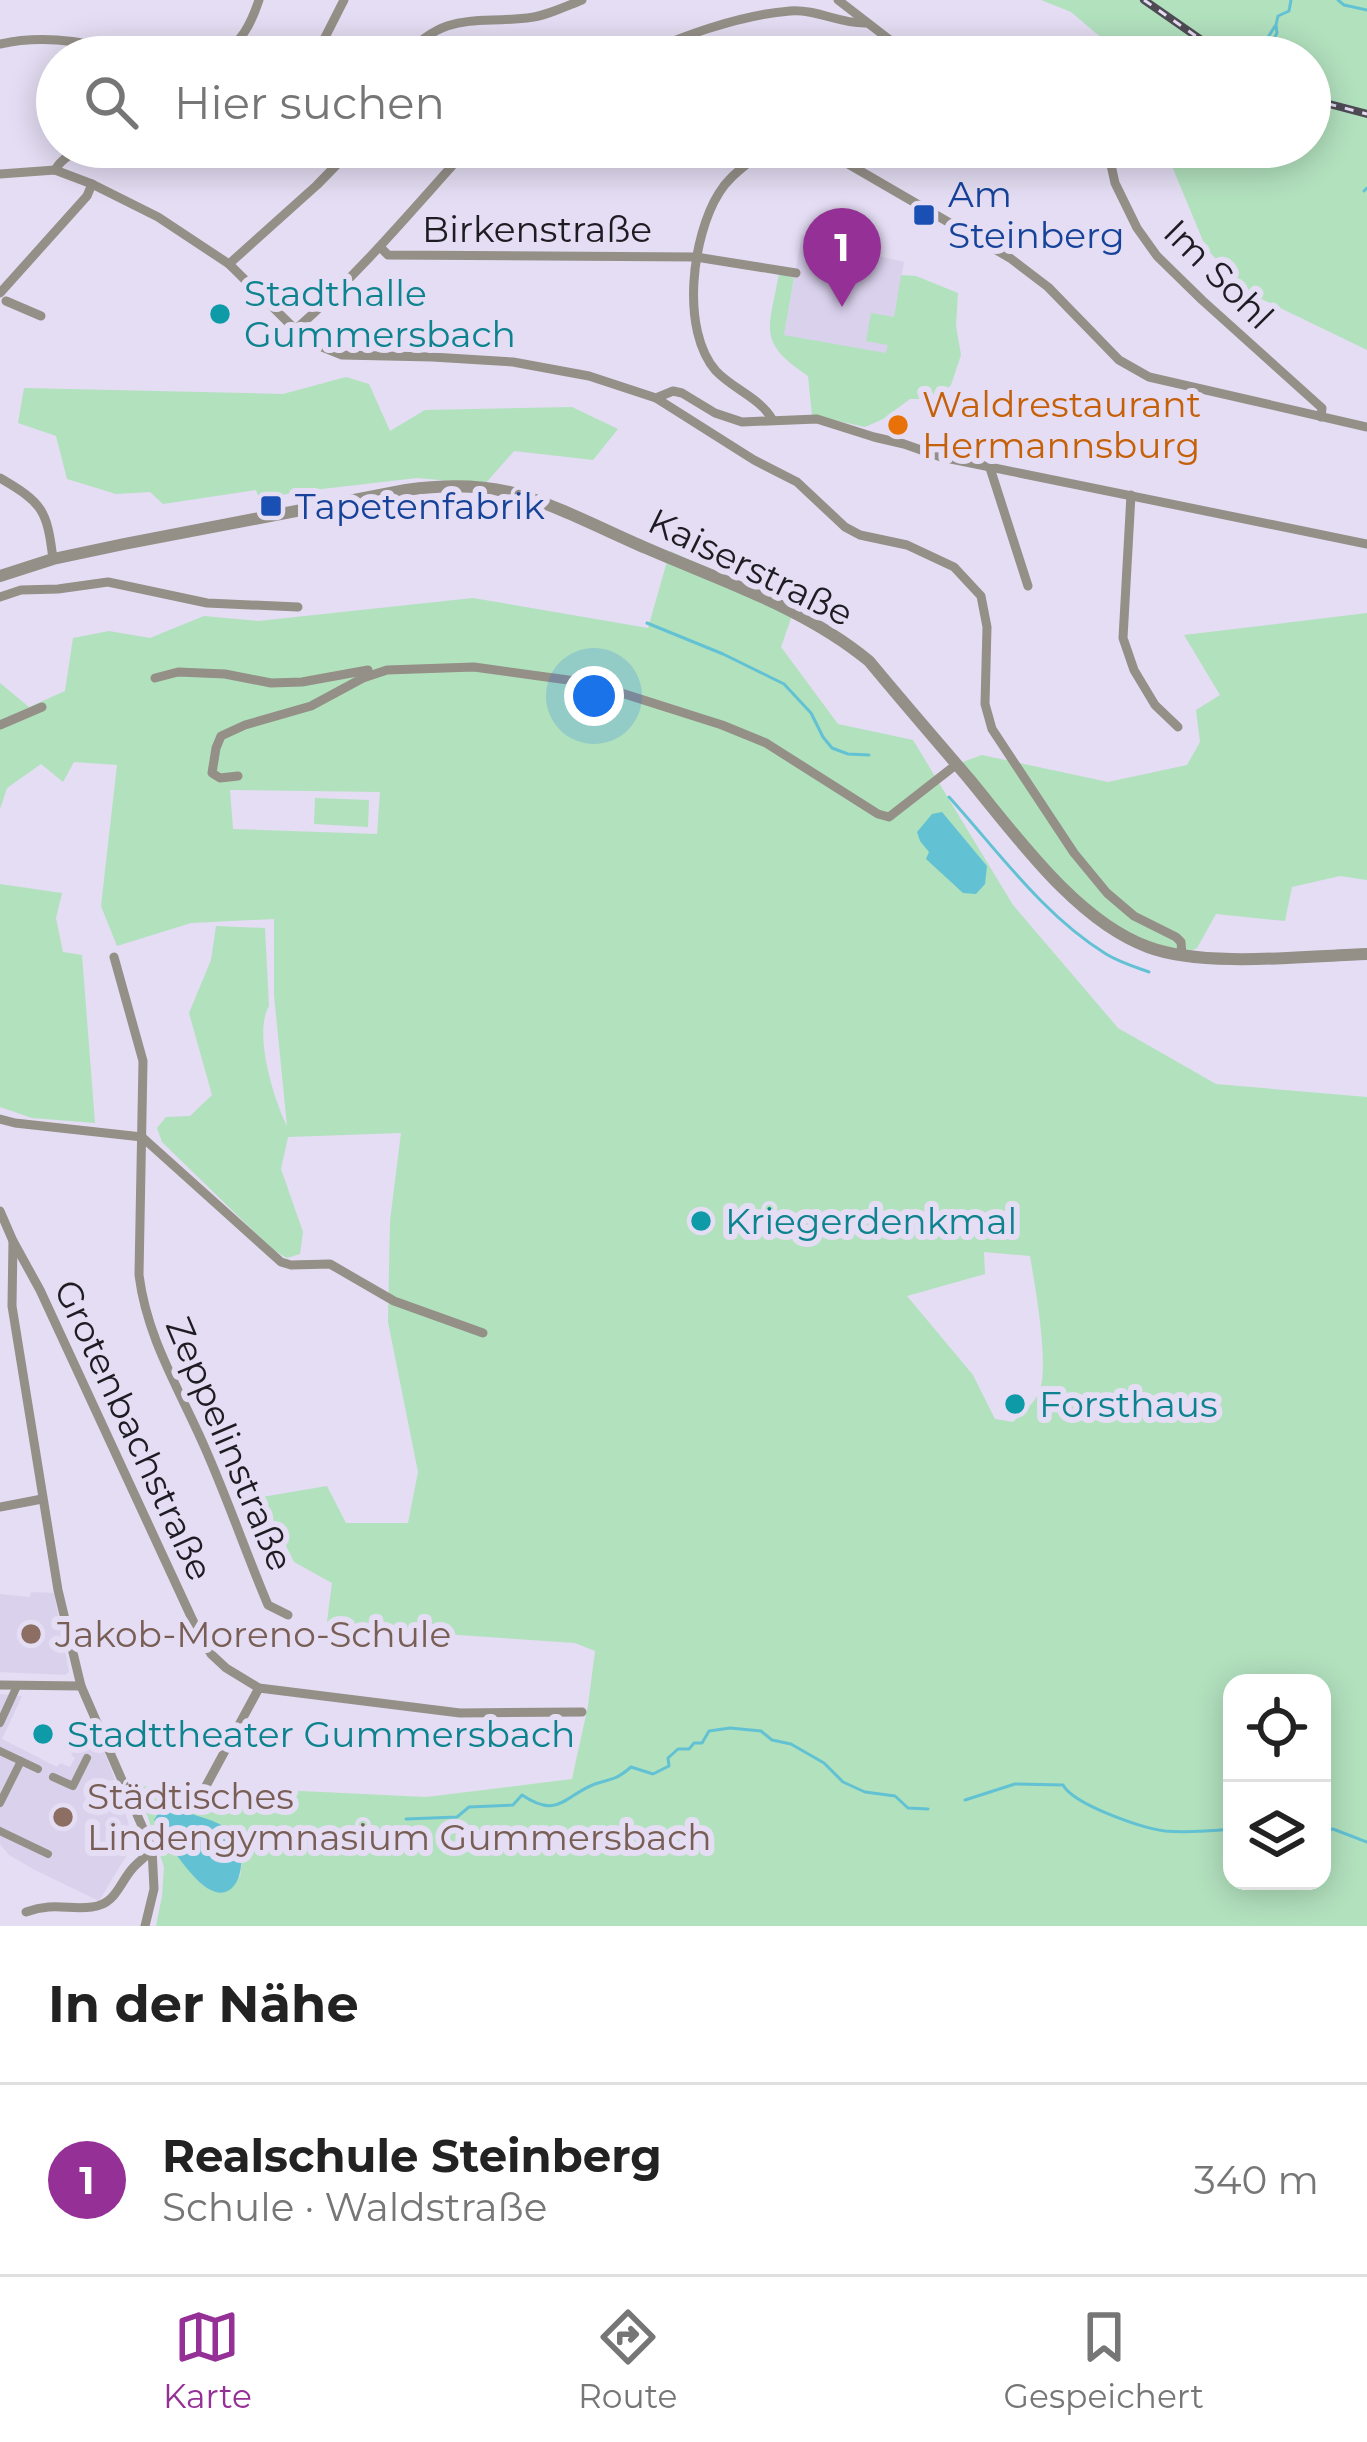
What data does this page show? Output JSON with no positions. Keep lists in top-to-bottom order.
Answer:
{
  "streets": {
    "street": [
      "Birkenstraße",
      "Im Sohl",
      "Kaiserstraße",
      "Grotenbachstraße",
      "Zeppelinstraße"
    ]
  },
  "places": {
    "transit": ["Am Steinberg", "Tapetenfabrik"],
    "other": [
      "Stadthalle Gummersbach",
      "Waldrestaurant Hermannsburg",
      "Kriegerdenkmal",
      "Forsthaus",
      "Jakob-Moreno-Schule",
      "Stadttheater Gummersbach",
      "Städtisches Lindengymnasium Gummersbach"
    ]
  },
  "page": {
    "search": "Hier suchen",
    "pins": "1",
    "heading": "In der Nähe",
    "list": [
      {
        "mark": "1",
        "name": "Realschule Steinberg",
        "note": "Schule · Waldstraße",
        "value": "340 m"
      }
    ],
    "nav": ["Karte", "Route", "Gespeichert"]
  }
}
